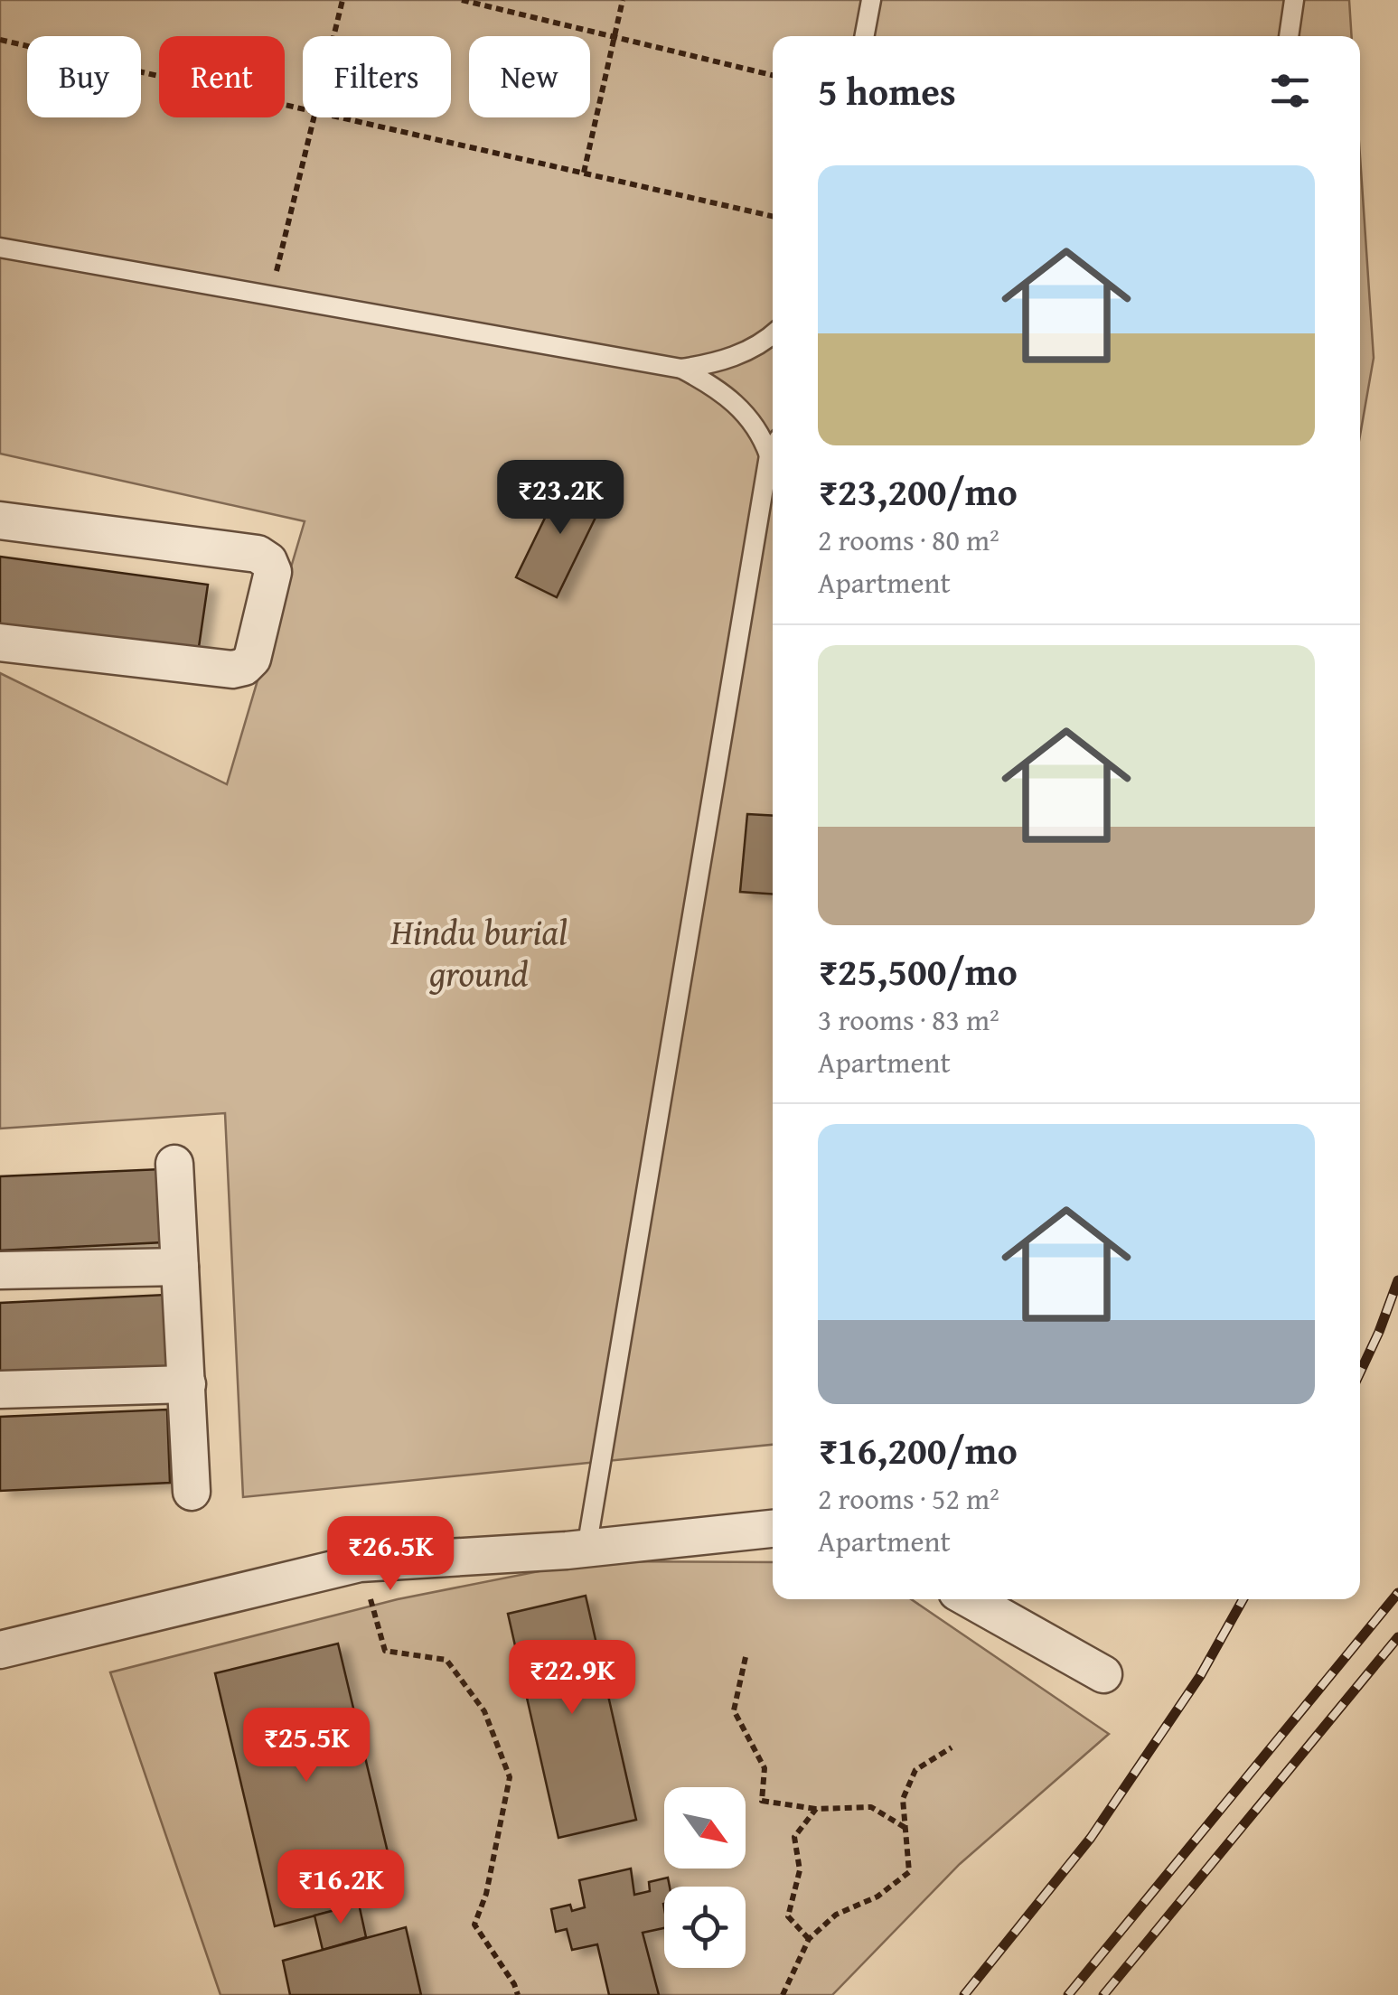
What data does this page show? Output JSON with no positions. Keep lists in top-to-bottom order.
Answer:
{
  "parks": ["Hindu burial ground"],
  "north": "bottom right",
  "page": {
    "chip": [
      "Buy",
      "Rent",
      "Filters",
      "New"
    ],
    "heading": "5 homes",
    "list": [
      {
        "name": "₹23,200/mo",
        "note": "2 rooms · 80 m² · Apartment"
      },
      {
        "name": "₹25,500/mo",
        "note": "3 rooms · 83 m² · Apartment"
      },
      {
        "name": "₹16,200/mo",
        "note": "2 rooms · 52 m² · Apartment"
      }
    ],
    "price": [
      "₹23.2K",
      "₹26.5K",
      "₹22.9K",
      "₹25.5K",
      "₹16.2K"
    ]
  }
}
